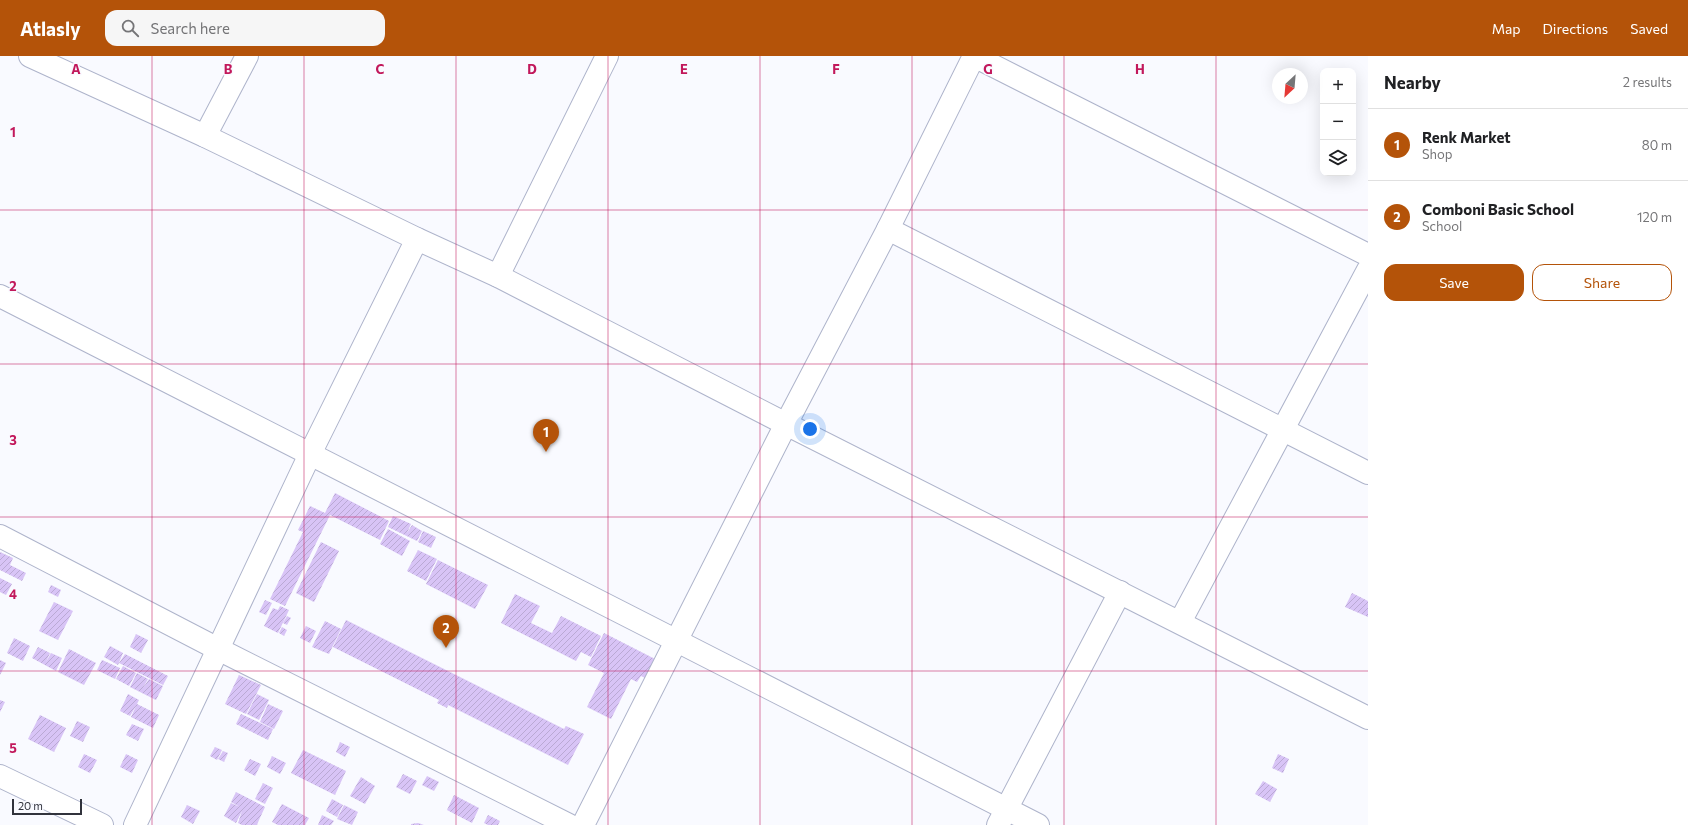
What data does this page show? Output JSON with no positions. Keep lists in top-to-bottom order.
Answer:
{
  "scale_bar": "20 m",
  "north": "bottom left",
  "page": {
    "header": "Atlasly",
    "search": "Search here",
    "nav": ["Map", "Directions", "Saved"],
    "heading": ["Nearby", "2 results"],
    "map_buttons": ["+", "−"],
    "list": [
      {
        "mark": "1",
        "name": "Renk Market",
        "note": "Shop",
        "value": "80 m"
      },
      {
        "mark": "2",
        "name": "Comboni Basic School",
        "note": "School",
        "value": "120 m"
      }
    ],
    "buttons": ["Save", "Share"],
    "pins": ["1", "2"],
    "scale": "20 m"
  },
  "grid": {
    "columns": [
      "A",
      "B",
      "C",
      "D",
      "E",
      "F",
      "G",
      "H"
    ],
    "rows": [
      "1",
      "2",
      "3",
      "4",
      "5"
    ]
  }
}
